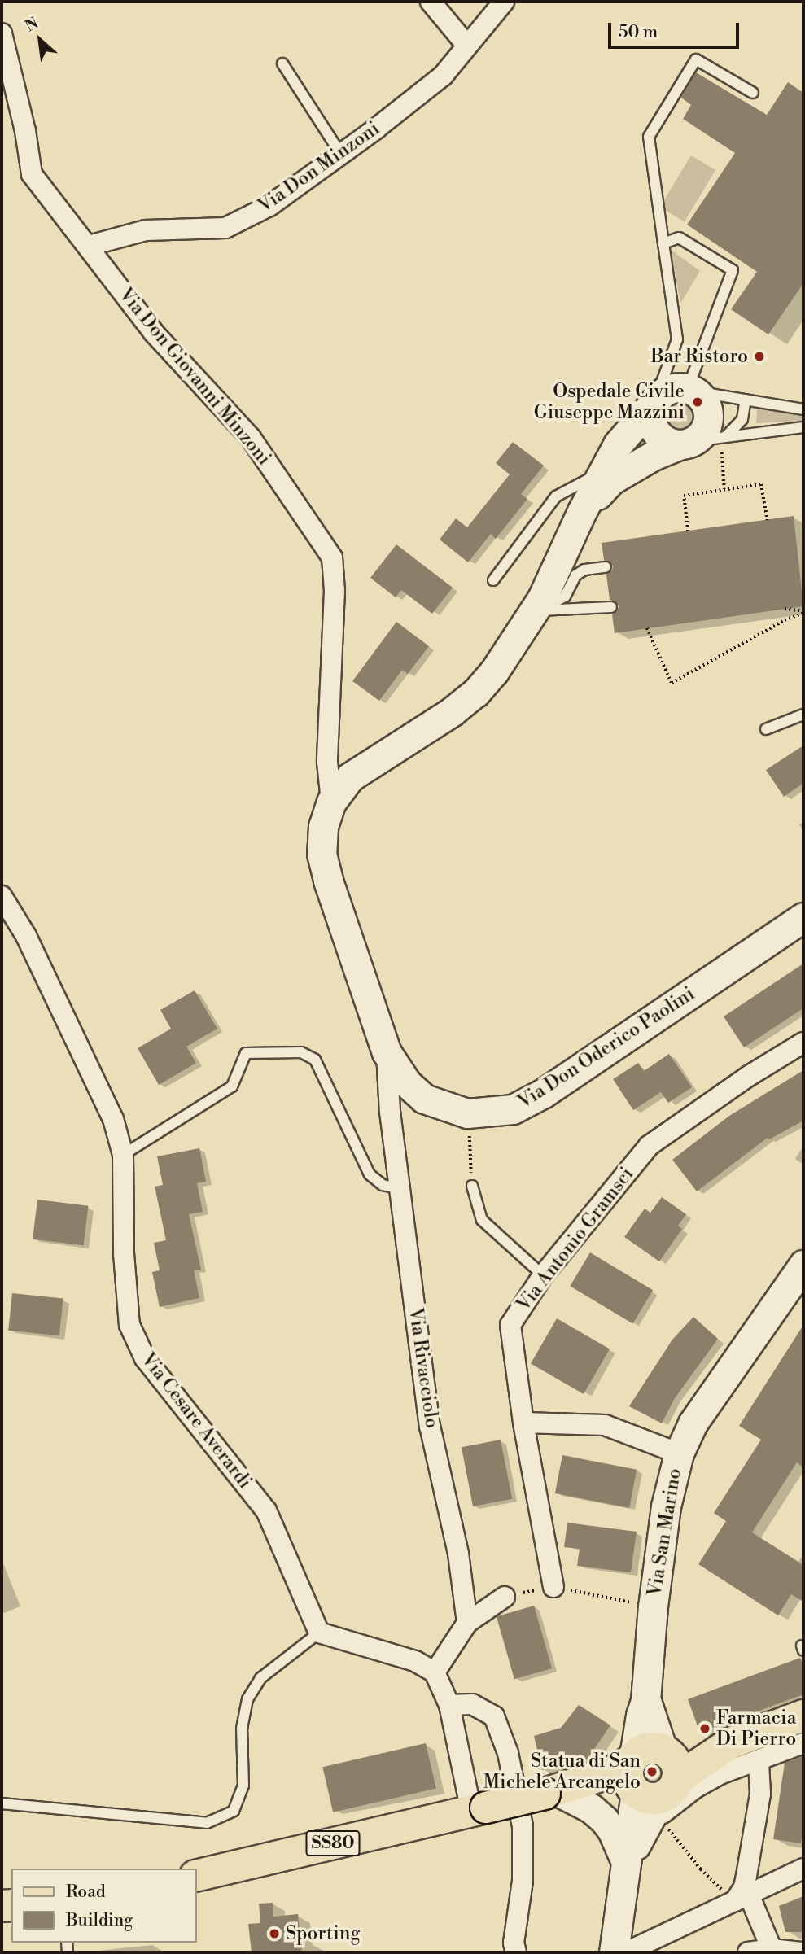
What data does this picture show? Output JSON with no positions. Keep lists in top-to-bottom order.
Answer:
{
  "streets": {
    "main road": ["SS80"],
    "street": [
      "Via Don Minzoni",
      "Via Don Giovanni Minzoni",
      "Via Don Oderico Paolini",
      "Via Antonio Gramsci",
      "Via Rivacciolo",
      "Via Cesare Averardi",
      "Via San Marino"
    ]
  },
  "crossings": [
    ["Via Don Minzoni", "Via Don Giovanni Minzoni"],
    ["Via Don Giovanni Minzoni", "Via Don Oderico Paolini"],
    ["Via Don Oderico Paolini", "Via Rivacciolo"],
    ["Via San Marino", "SS80"]
  ],
  "places": [
    "Bar Ristoro",
    "Ospedale Civile Giuseppe Mazzini",
    "Farmacia Di Pierro",
    "Statua di San Michele Arcangelo",
    "Sporting"
  ],
  "legend": ["Road", "Building"],
  "scale_bar": "50 m",
  "north": "top left"
}
